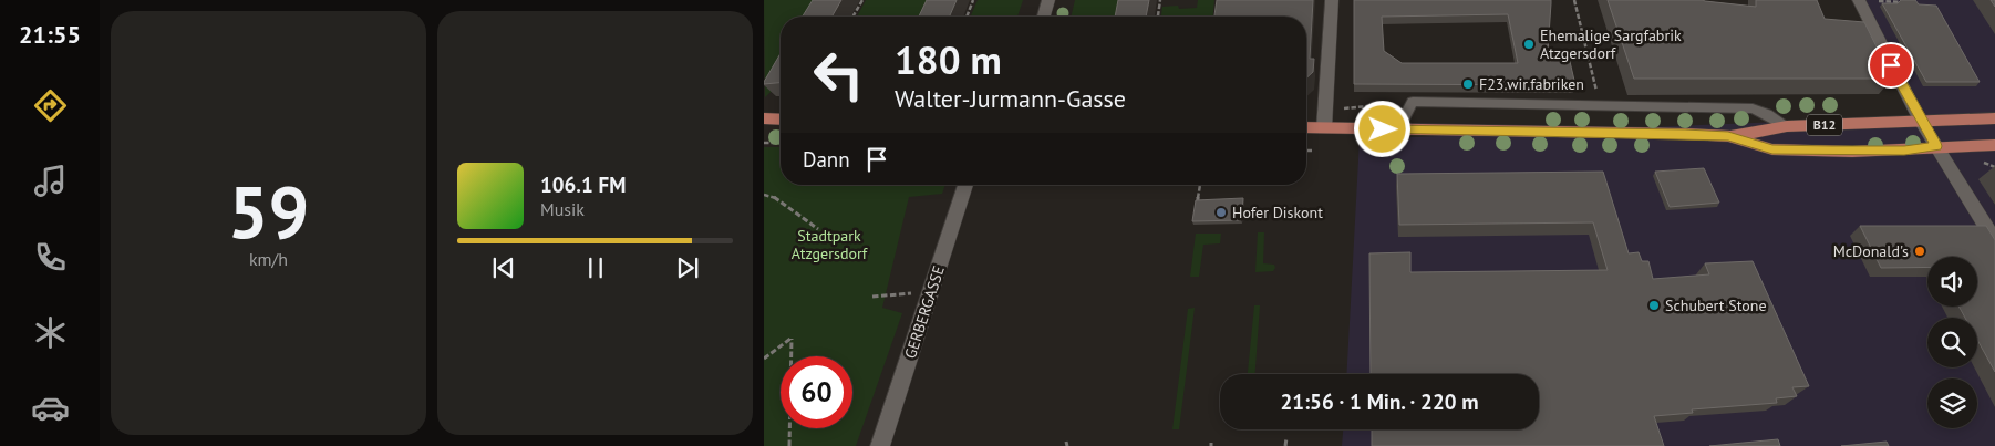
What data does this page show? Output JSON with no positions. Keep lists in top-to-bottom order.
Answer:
{
  "streets": {
    "main road": ["B12"],
    "street": ["GERBERGASSE"]
  },
  "parks": ["Stadtpark Atzgersdorf"],
  "places": [
    "Ehemalige Sargfabrik Atzgersdorf",
    "F23.wir.fabriken",
    "Hofer Diskont",
    "McDonald's",
    "Schubert Stone"
  ],
  "page": {
    "tabs": "21:55",
    "tile": ["59", "km/h"],
    "turn": ["180 m", "Walter-Jurmann-Gasse"],
    "then": "Dann",
    "song": ["106.1 FM", "Musik"],
    "limit": "60",
    "trip": "21:56 · 1 Min. · 220 m"
  }
}
